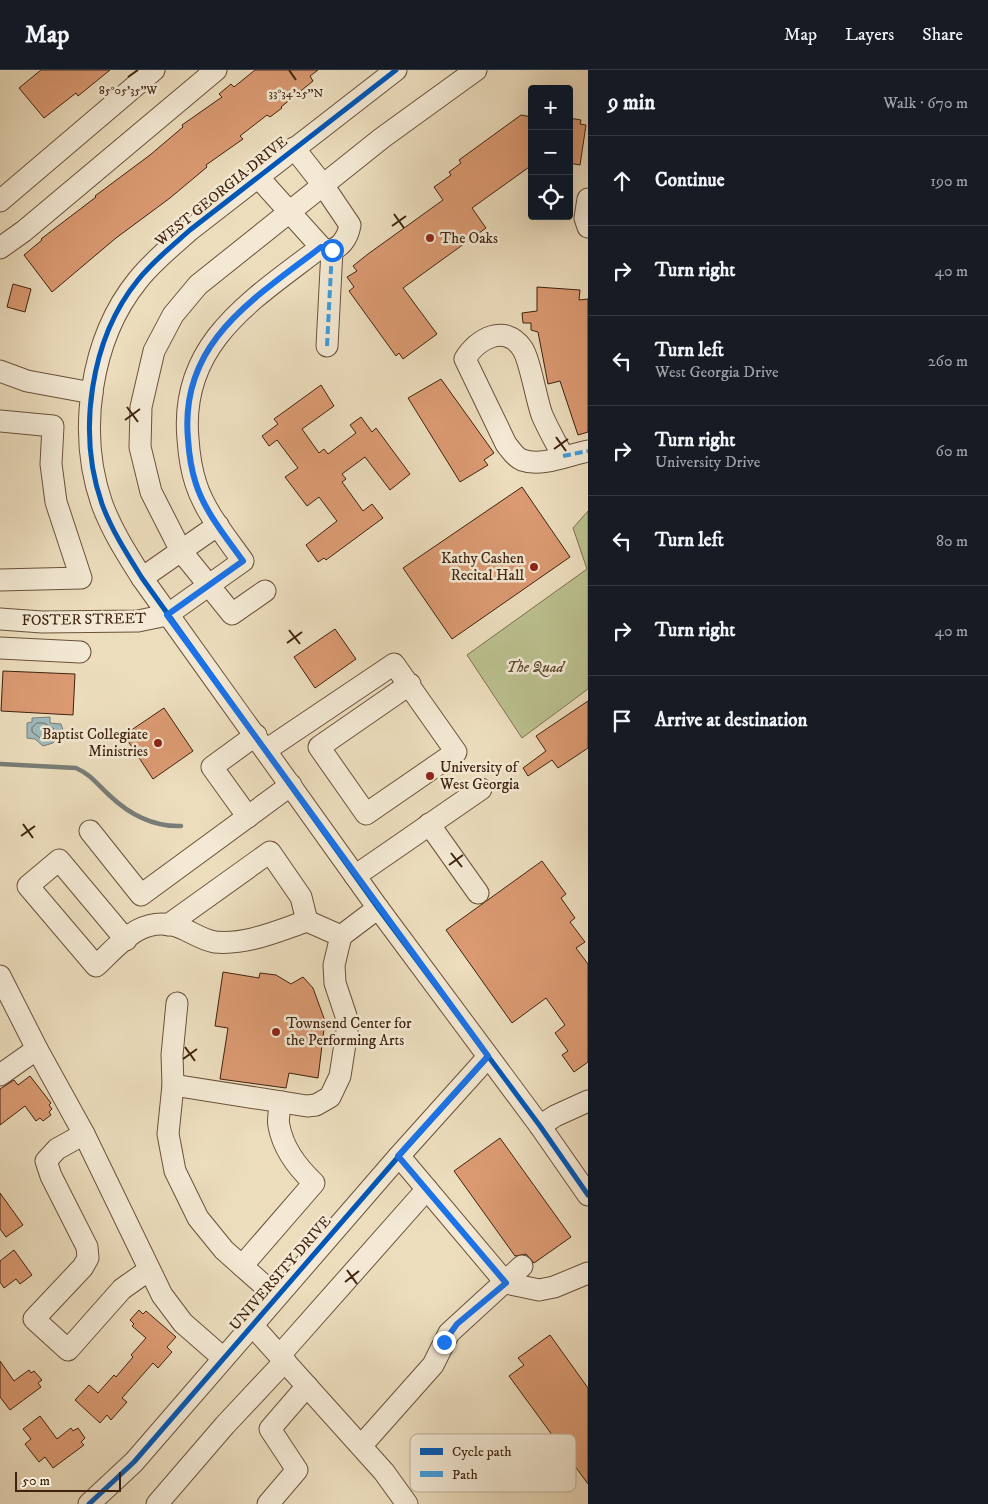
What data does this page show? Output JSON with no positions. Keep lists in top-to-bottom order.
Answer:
{
  "streets": {
    "street": ["WEST GEORGIA DRIVE", "FOSTER STREET", "UNIVERSITY DRIVE"]
  },
  "crossings": [
    ["WEST GEORGIA DRIVE", "FOSTER STREET"],
    ["WEST GEORGIA DRIVE", "UNIVERSITY DRIVE"]
  ],
  "parks": ["The Quad"],
  "places": [
    "The Oaks",
    "Kathy Cashen Recital Hall",
    "Baptist Collegiate Ministries",
    "University of West Georgia",
    "Townsend Center for the Performing Arts"
  ],
  "legend": ["Cycle path", "Path"],
  "scale_bar": "50 m",
  "page": {
    "header": "Map",
    "nav": ["Map", "Layers", "Share"],
    "heading": ["9 min", "Walk · 670 m"],
    "map_buttons": ["+", "−"],
    "list": [
      ["Continue", "190 m"],
      ["Turn right", "40 m"],
      ["Turn left", "West Georgia Drive", "260 m"],
      ["Turn right", "University Drive", "60 m"],
      ["Turn left", "80 m"],
      ["Turn right", "40 m"],
      "Arrive at destination"
    ],
    "scale": "50 m"
  },
  "coordinates": ["85°05'35\"W", "33°34'25\"N"]
}
